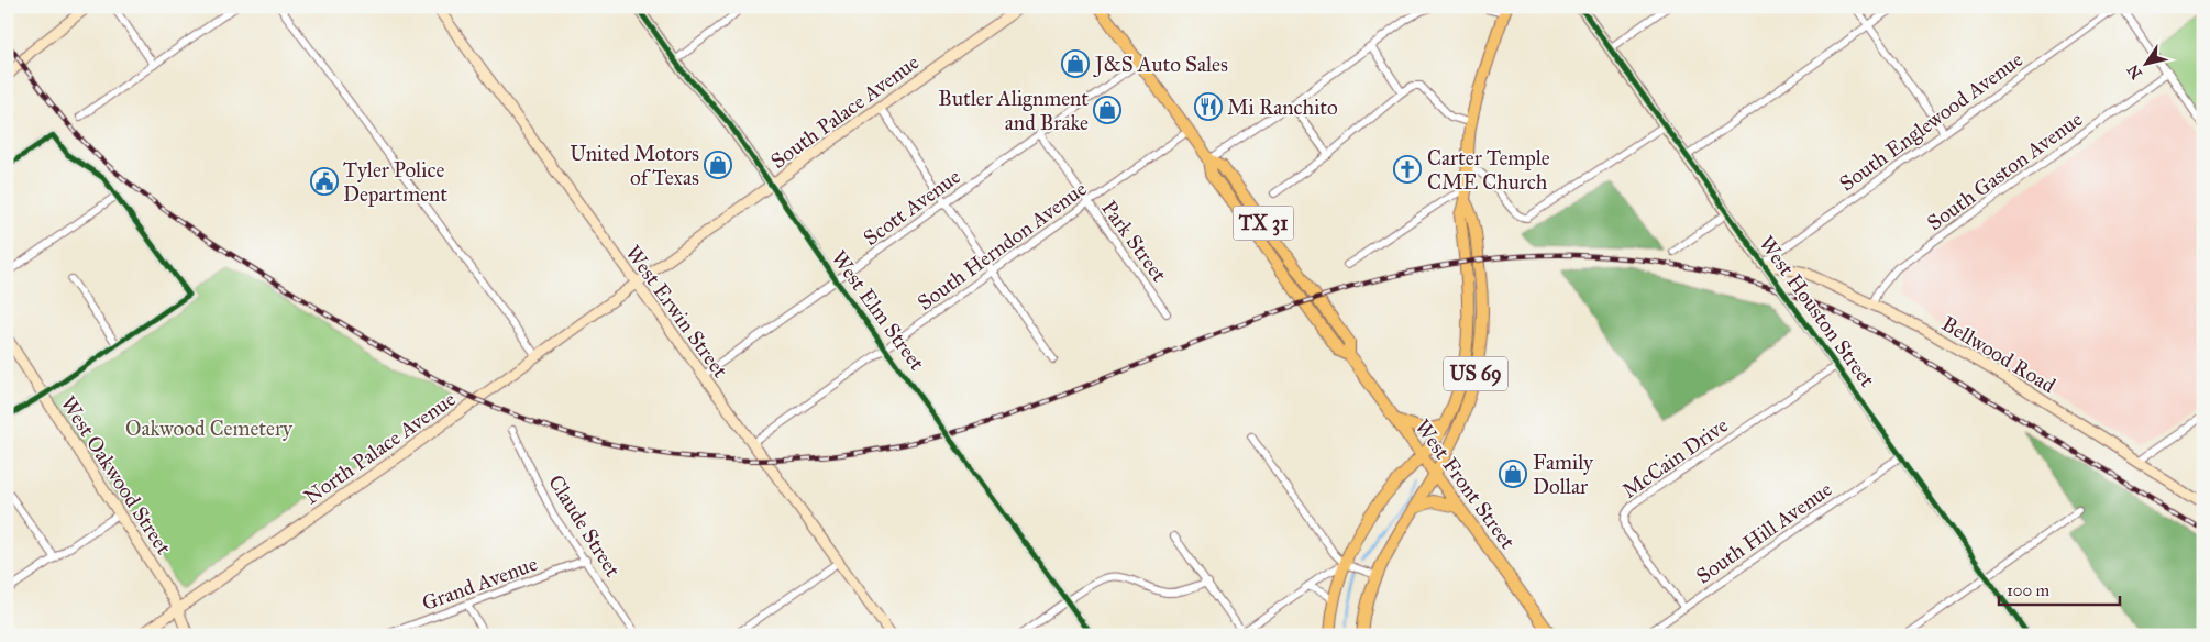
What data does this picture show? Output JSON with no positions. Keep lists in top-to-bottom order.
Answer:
{
  "streets": {
    "main road": [
      "South Palace Avenue",
      "TX 31",
      "West Elm Street",
      "West Erwin Street",
      "West Houston Street",
      "Bellwood Road",
      "US 69",
      "North Palace Avenue",
      "West Oakwood Street",
      "West Front Street"
    ],
    "street": [
      "South Englewood Avenue",
      "South Gaston Avenue",
      "Scott Avenue",
      "Park Street",
      "South Herndon Avenue",
      "McCain Drive",
      "Claude Street",
      "South Hill Avenue",
      "Grand Avenue"
    ]
  },
  "crossings": [
    ["South Palace Avenue", "West Elm Street"],
    ["South Palace Avenue", "West Erwin Street"],
    ["South Palace Avenue", "North Palace Avenue"],
    ["South Englewood Avenue", "West Houston Street"],
    ["South Englewood Avenue", "Bellwood Road"],
    ["South Gaston Avenue", "Bellwood Road"],
    ["Scott Avenue", "Park Street"],
    ["Scott Avenue", "West Elm Street"],
    ["Scott Avenue", "West Erwin Street"],
    ["Scott Avenue", "West Front Street"],
    ["Park Street", "South Herndon Avenue"],
    ["South Herndon Avenue", "West Elm Street"],
    ["South Herndon Avenue", "West Erwin Street"],
    ["South Herndon Avenue", "West Front Street"],
    ["West Erwin Street", "North Palace Avenue"],
    ["West Houston Street", "Bellwood Road"],
    ["West Houston Street", "McCain Drive"],
    ["West Houston Street", "South Hill Avenue"],
    ["US 69", "West Front Street"],
    ["North Palace Avenue", "West Oakwood Street"],
    ["McCain Drive", "South Hill Avenue"],
    ["Claude Street", "Grand Avenue"]
  ],
  "parks": ["Oakwood Cemetery"],
  "places": {
    "shop": [
      "J&S Auto Sales",
      "Butler Alignment and Brake",
      "United Motors of Texas",
      "Family Dollar"
    ],
    "restaurant": ["Mi Ranchito"],
    "church": ["Carter Temple CME Church"],
    "public building": ["Tyler Police Department"]
  },
  "scale_bar": "100 m",
  "north": "bottom left"
}
